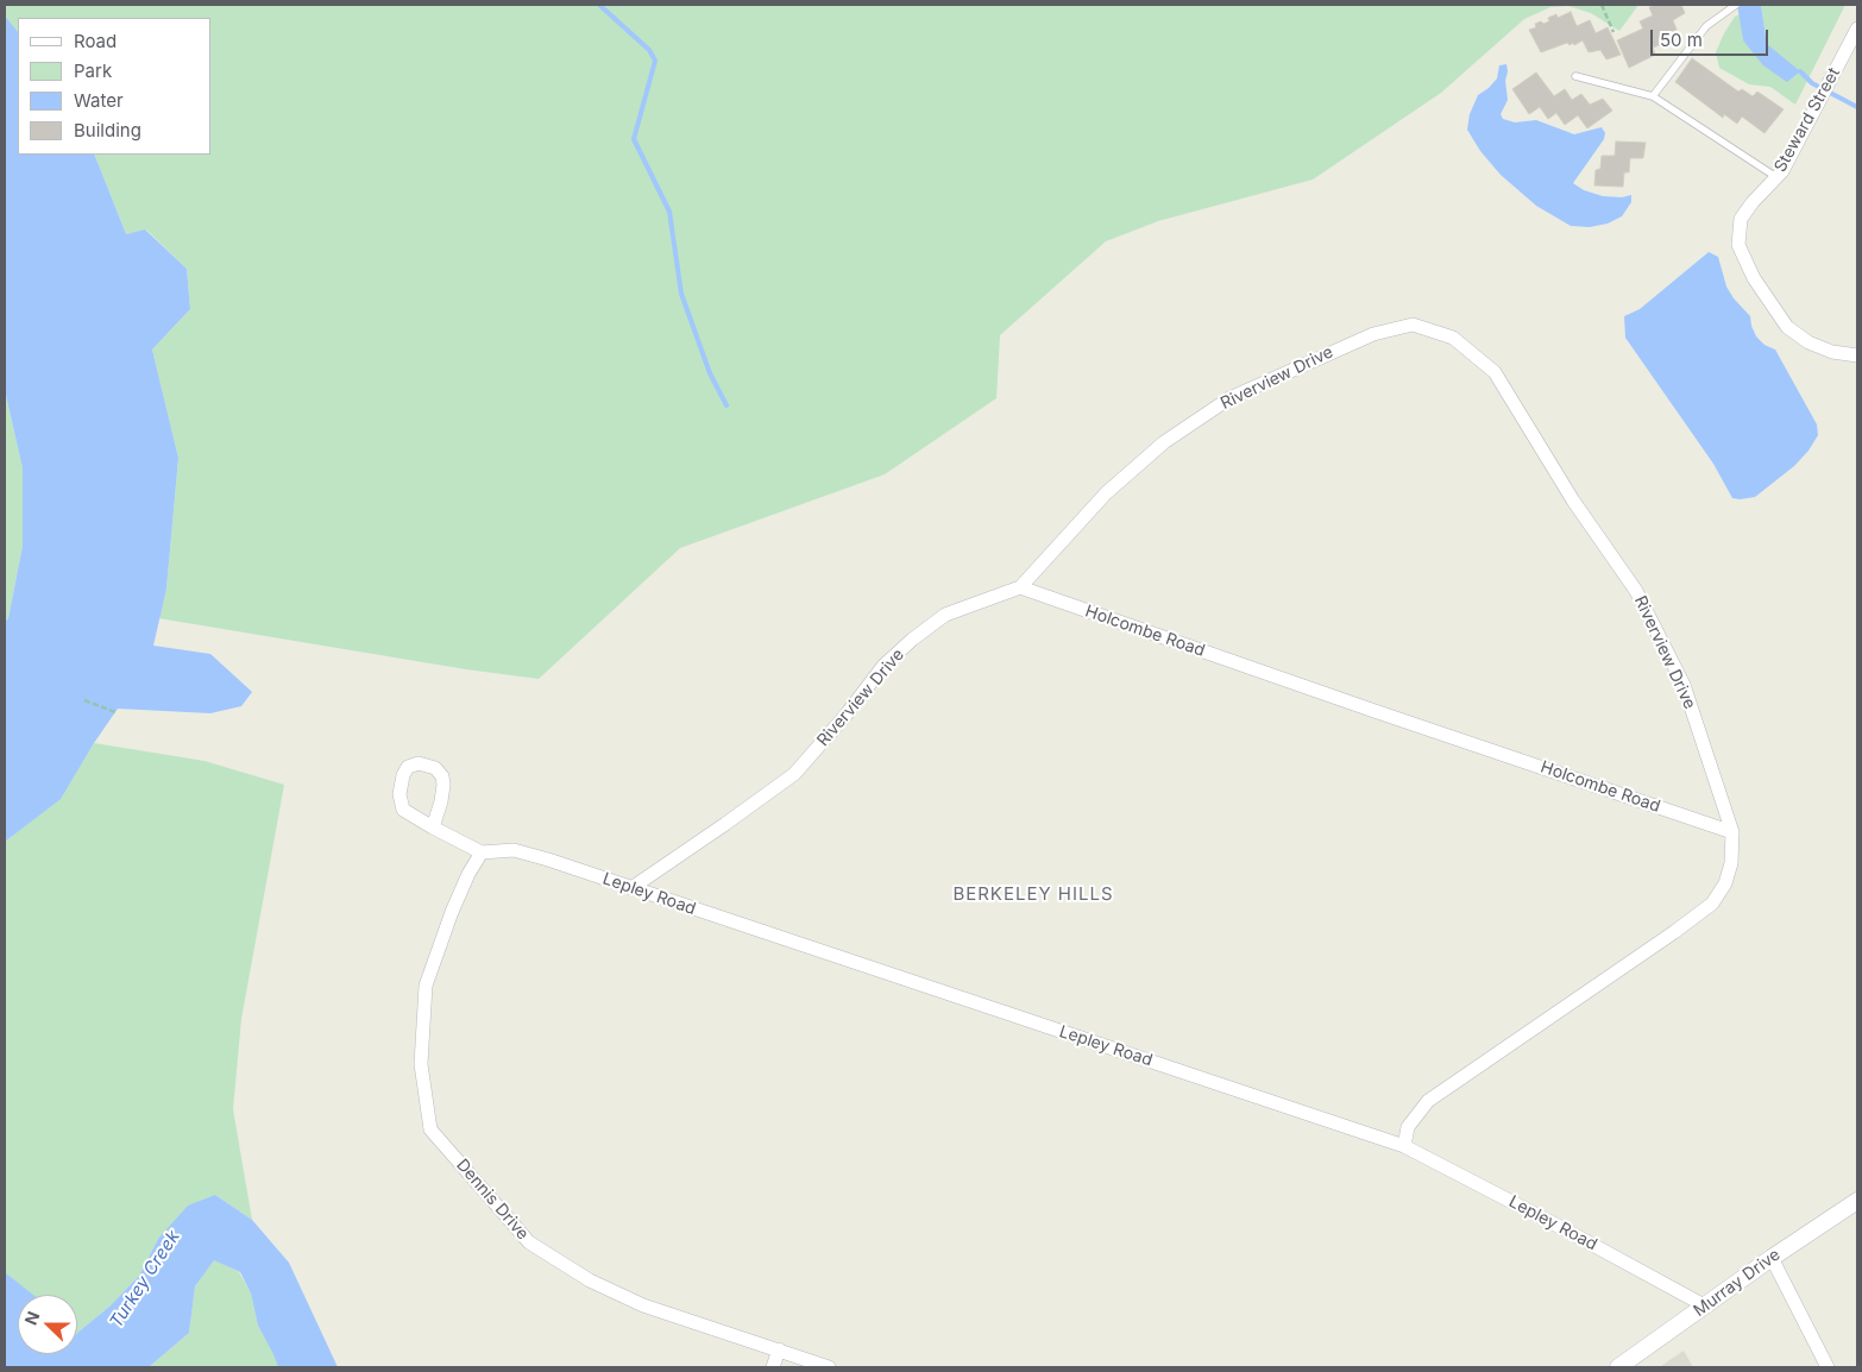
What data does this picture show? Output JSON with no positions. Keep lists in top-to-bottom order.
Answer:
{
  "streets": {
    "street": [
      "Steward Street",
      "Riverview Drive",
      "Holcombe Road",
      "Lepley Road",
      "Dennis Drive",
      "Murray Drive"
    ]
  },
  "crossings": [
    ["Riverview Drive", "Holcombe Road"],
    ["Riverview Drive", "Lepley Road"],
    ["Lepley Road", "Dennis Drive"],
    ["Lepley Road", "Murray Drive"]
  ],
  "districts": ["BERKELEY HILLS"],
  "water": ["Turkey Creek"],
  "legend": [
    "Road",
    "Park",
    "Water",
    "Building"
  ],
  "scale_bar": "50 m",
  "north": "left"
}
